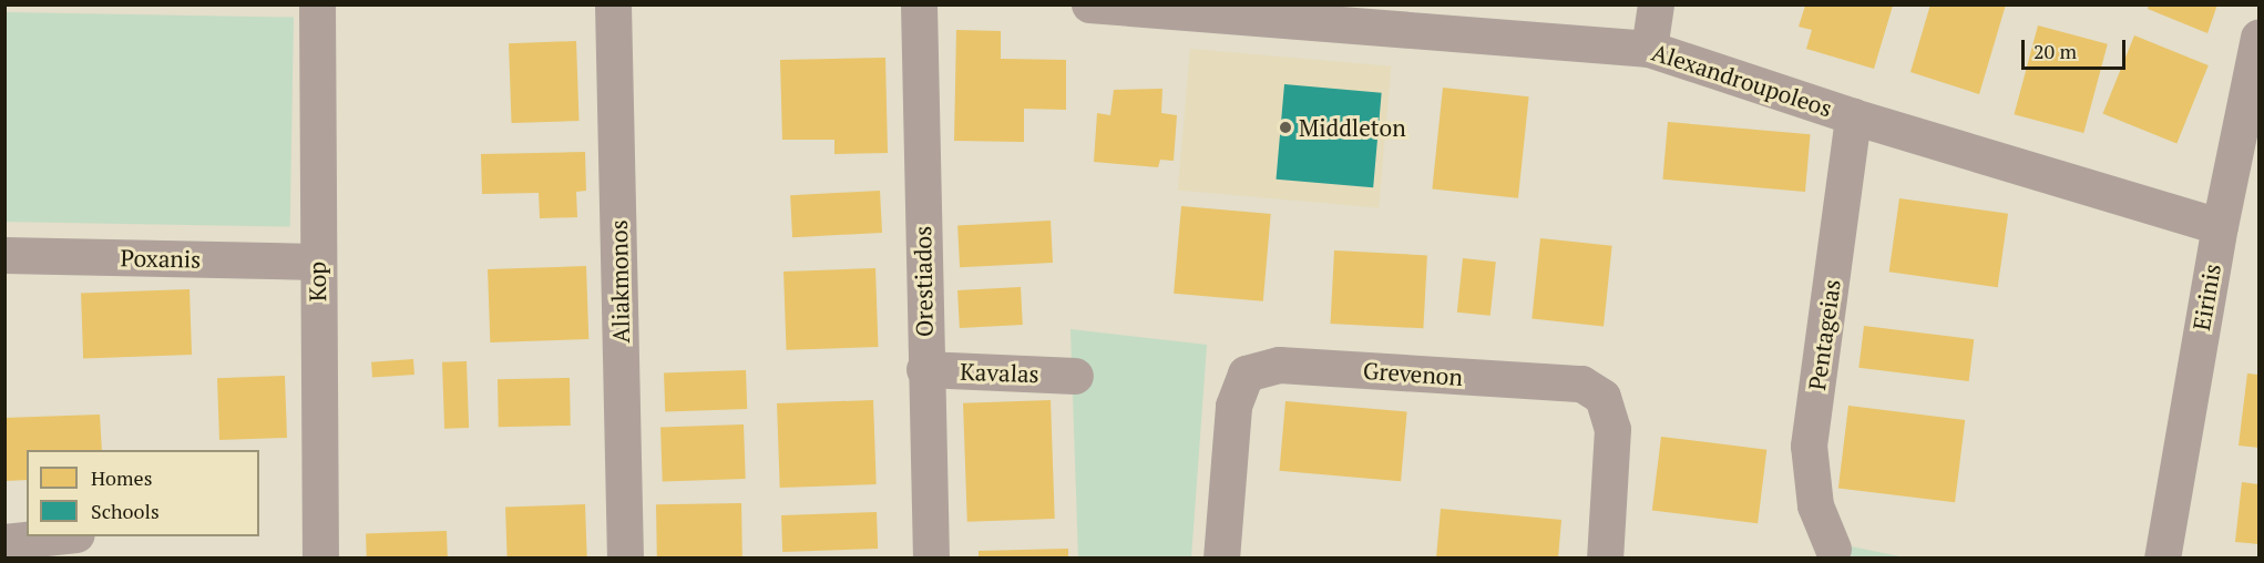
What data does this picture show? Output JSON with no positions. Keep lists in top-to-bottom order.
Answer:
{
  "streets": {
    "street": [
      "Alexandroupoleos",
      "Poxanis",
      "Kop",
      "Aliakmonos",
      "Orestiados",
      "Eirinis",
      "Pentageias",
      "Kavalas",
      "Grevenon"
    ]
  },
  "crossings": [
    ["Alexandroupoleos", "Eirinis"],
    ["Alexandroupoleos", "Pentageias"],
    ["Poxanis", "Kop"],
    ["Orestiados", "Kavalas"]
  ],
  "places": ["Middleton"],
  "legend": ["Homes", "Schools"],
  "scale_bar": "20 m"
}
